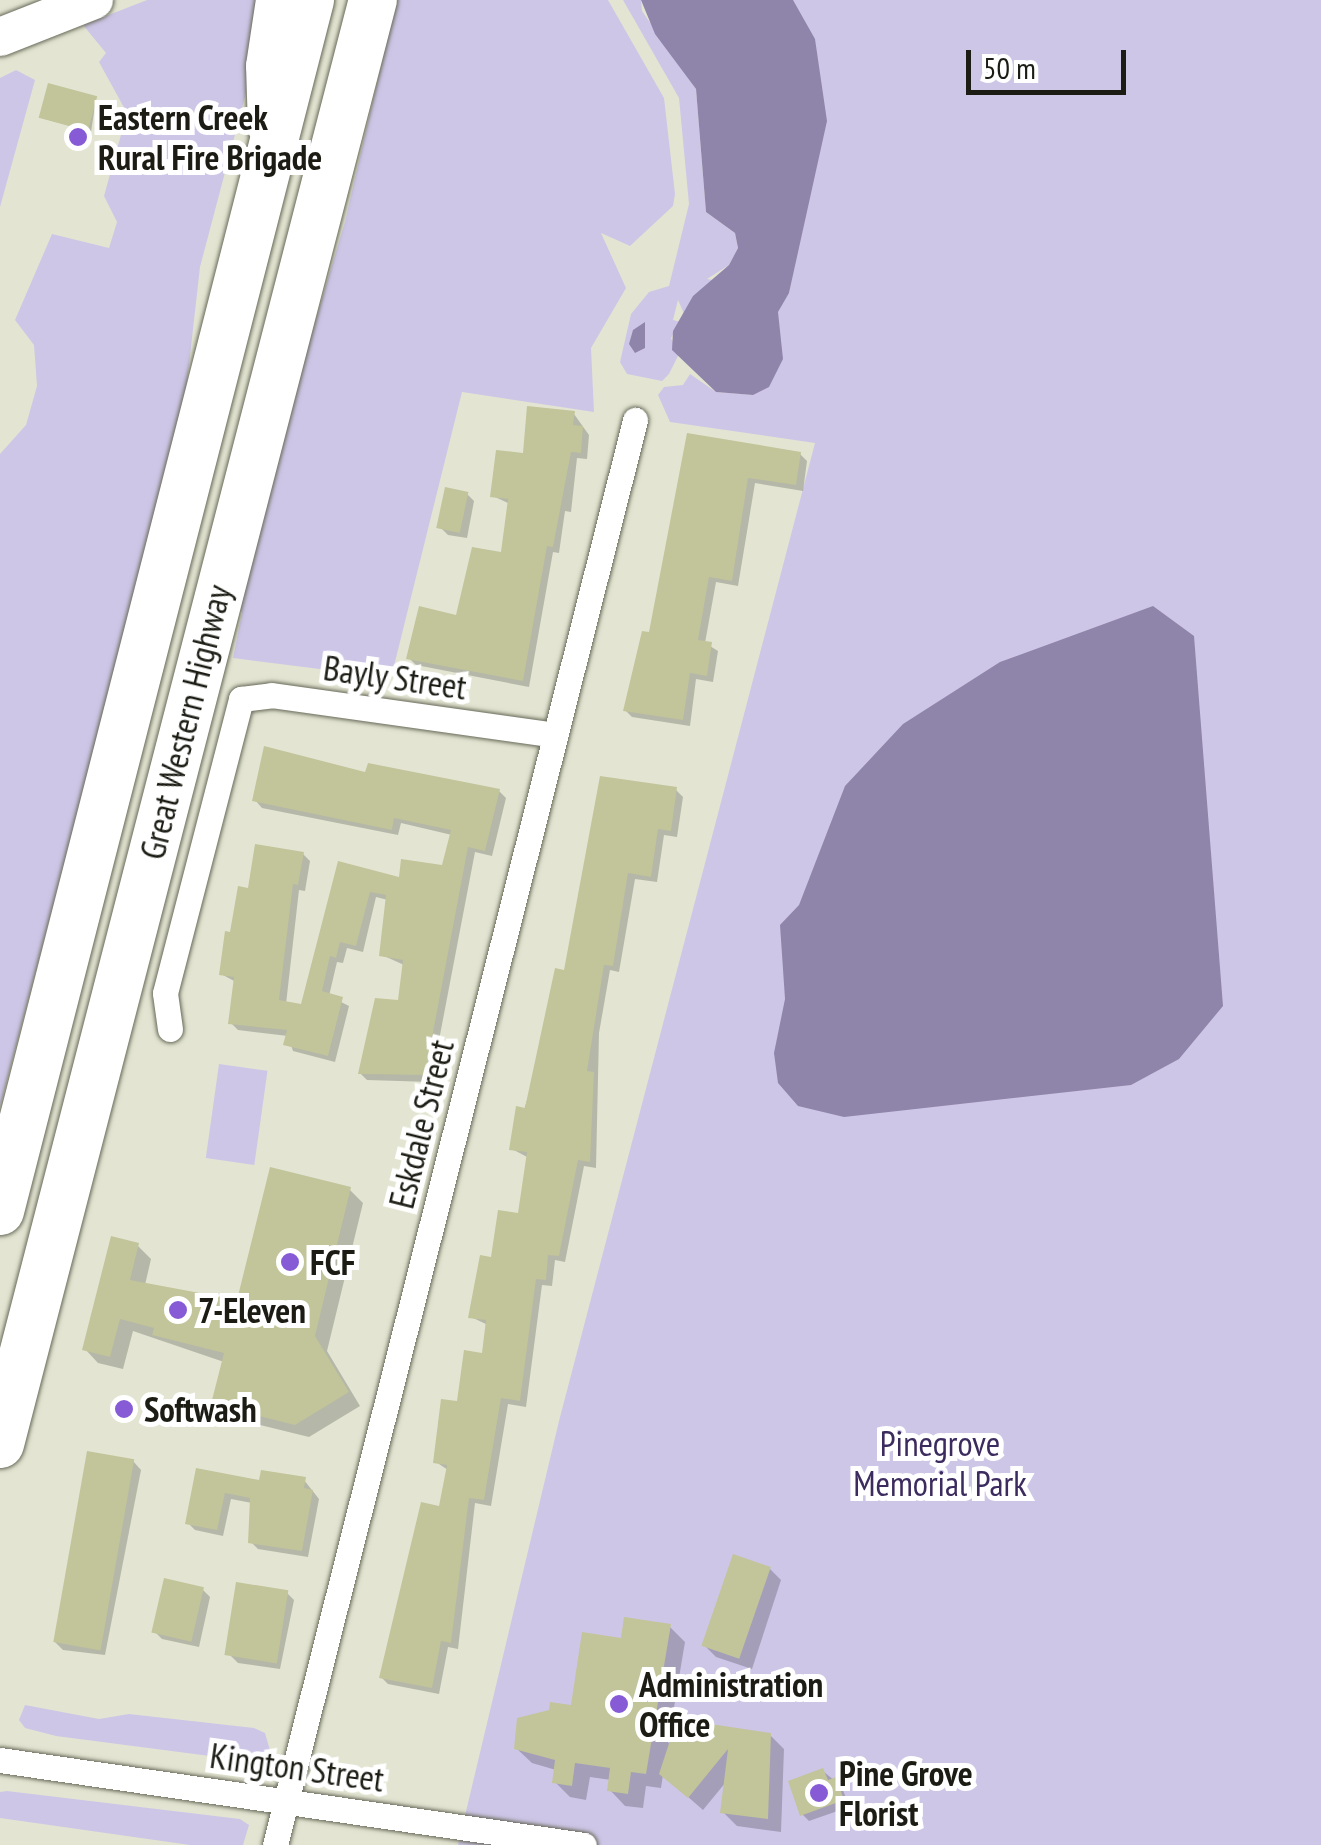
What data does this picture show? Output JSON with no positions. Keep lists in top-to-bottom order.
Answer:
{
  "streets": {
    "highway": ["Great Western Highway"],
    "street": ["Bayly Street", "Eskdale Street", "Kington Street"]
  },
  "crossings": [
    ["Bayly Street", "Eskdale Street"],
    ["Eskdale Street", "Kington Street"]
  ],
  "parks": ["Pinegrove Memorial Park"],
  "places": [
    "Eastern Creek Rural Fire Brigade",
    "FCF",
    "7-Eleven",
    "Softwash",
    "Administration Office",
    "Pine Grove Florist"
  ],
  "scale_bar": "50 m"
}
